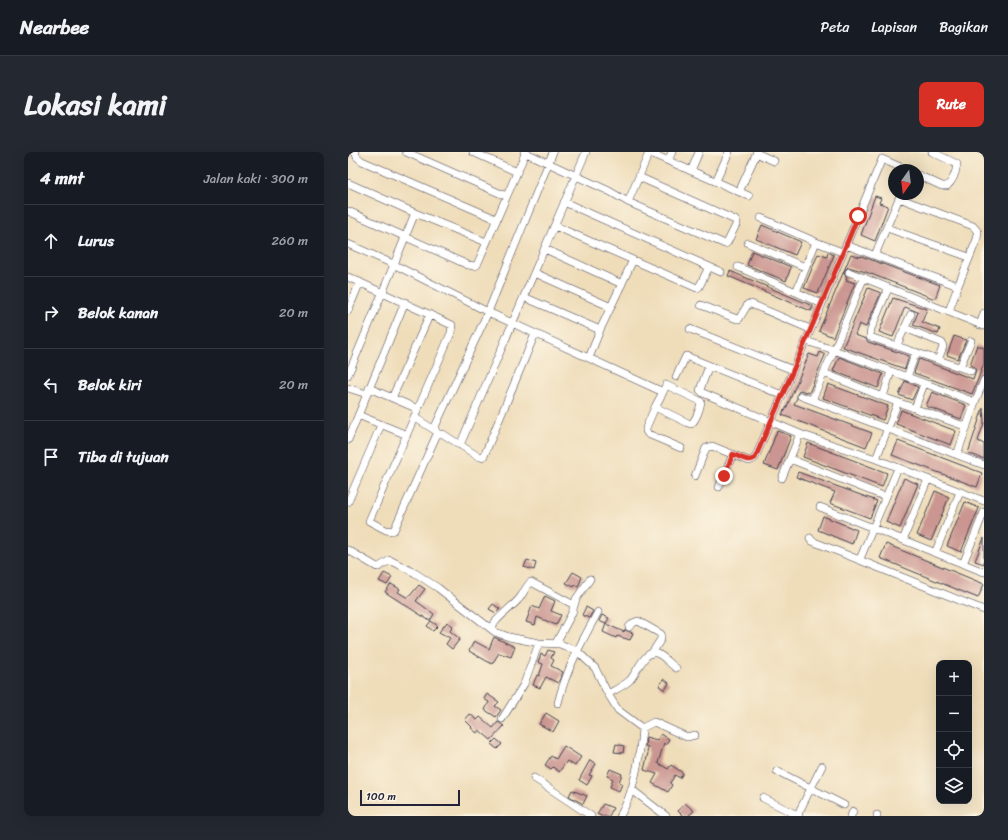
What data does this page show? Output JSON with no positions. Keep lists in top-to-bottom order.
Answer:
{
  "scale_bar": "100 m",
  "north": "bottom",
  "page": {
    "header": "Nearbee",
    "nav": ["Peta", "Lapisan", "Bagikan"],
    "title": "Lokasi kami",
    "buttons": "Rute",
    "heading": ["4 mnt", "Jalan kaki · 300 m"],
    "list": [
      ["Lurus", "260 m"],
      ["Belok kanan", "20 m"],
      ["Belok kiri", "20 m"],
      "Tiba di tujuan"
    ],
    "map_buttons": ["+", "−"],
    "scale": "100 m"
  }
}
